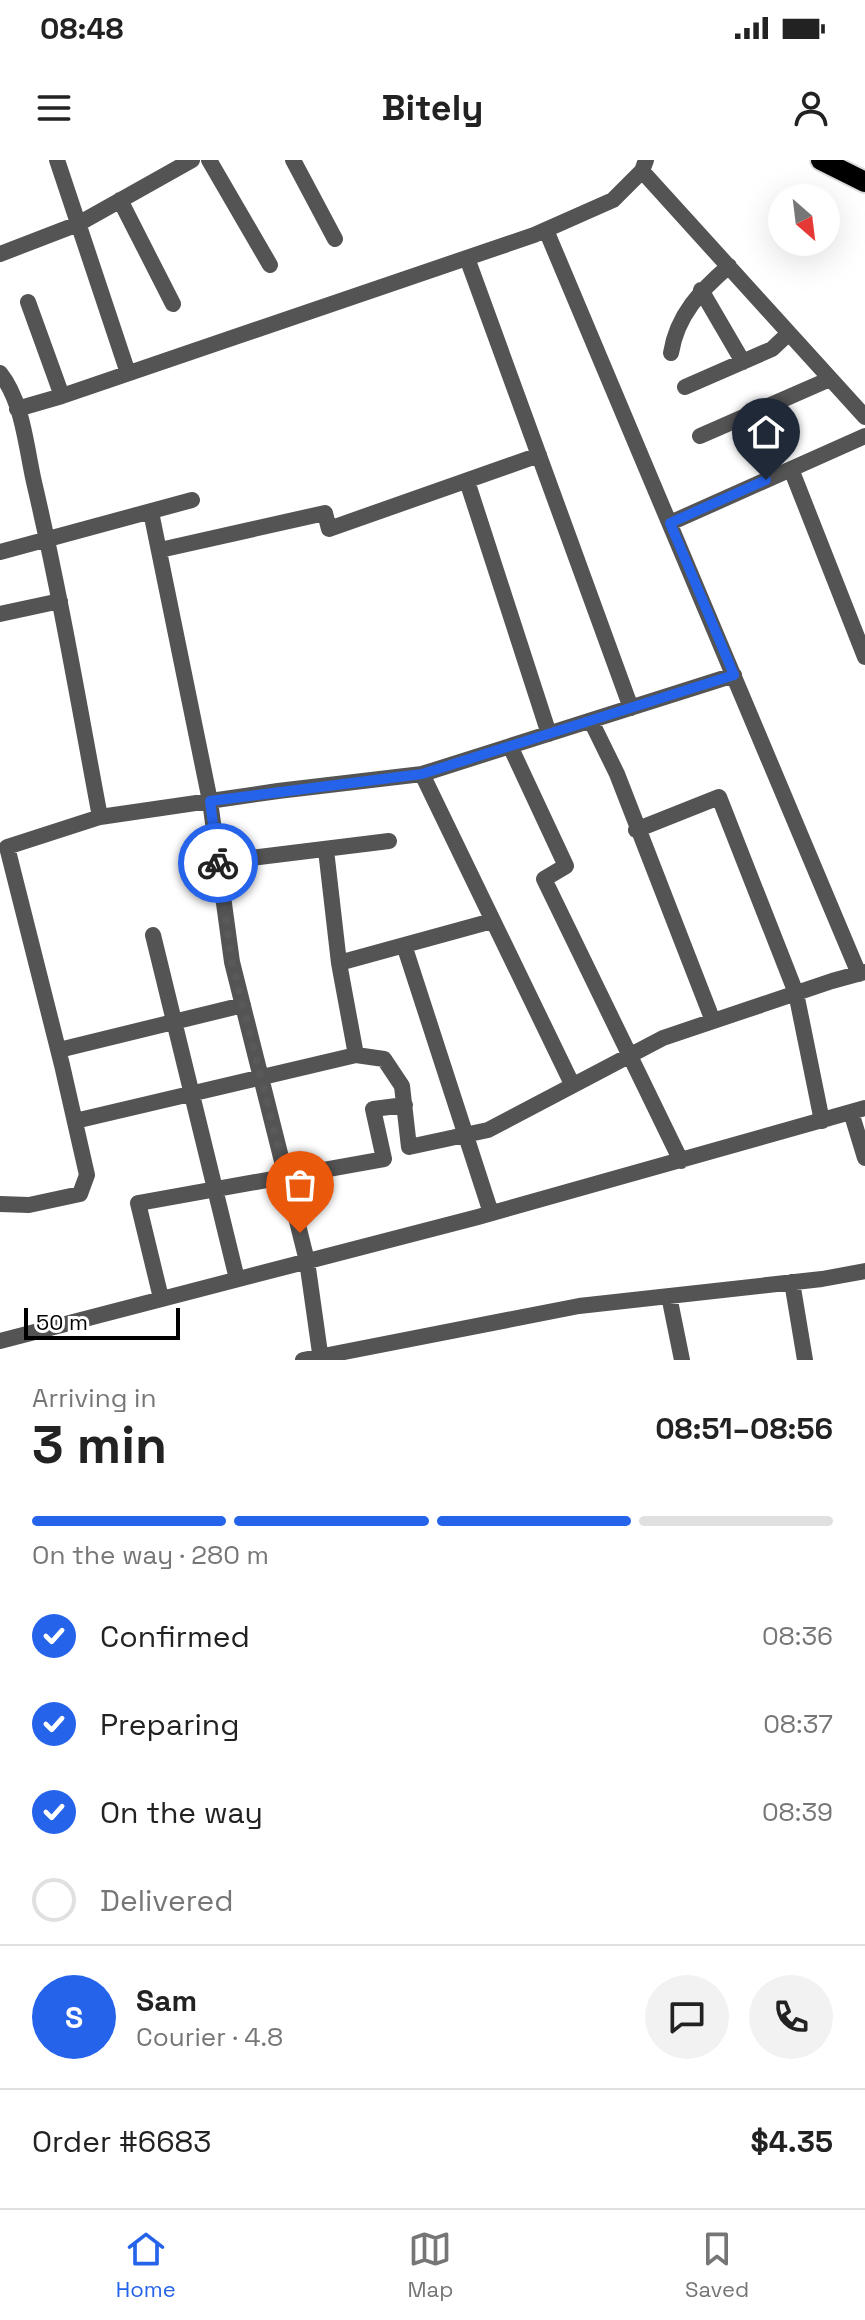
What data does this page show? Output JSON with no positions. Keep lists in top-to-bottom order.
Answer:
{
  "scale_bar": "50 m",
  "north": "bottom right",
  "page": {
    "status": "08:48",
    "header": "Bitely",
    "scale": "50 m",
    "heading": ["3 min", "Arriving in", "08:51–08:56"],
    "panel": [
      "Sam",
      "Courier · 4.8",
      "Order #6683",
      "$4.35"
    ],
    "bar": "On the way · 280 m",
    "list": [
      ["Confirmed", "08:36"],
      ["Preparing", "08:37"],
      ["On the way", "08:39"],
      "Delivered"
    ],
    "round": "S",
    "tabs": ["Home", "Map", "Saved"]
  }
}
